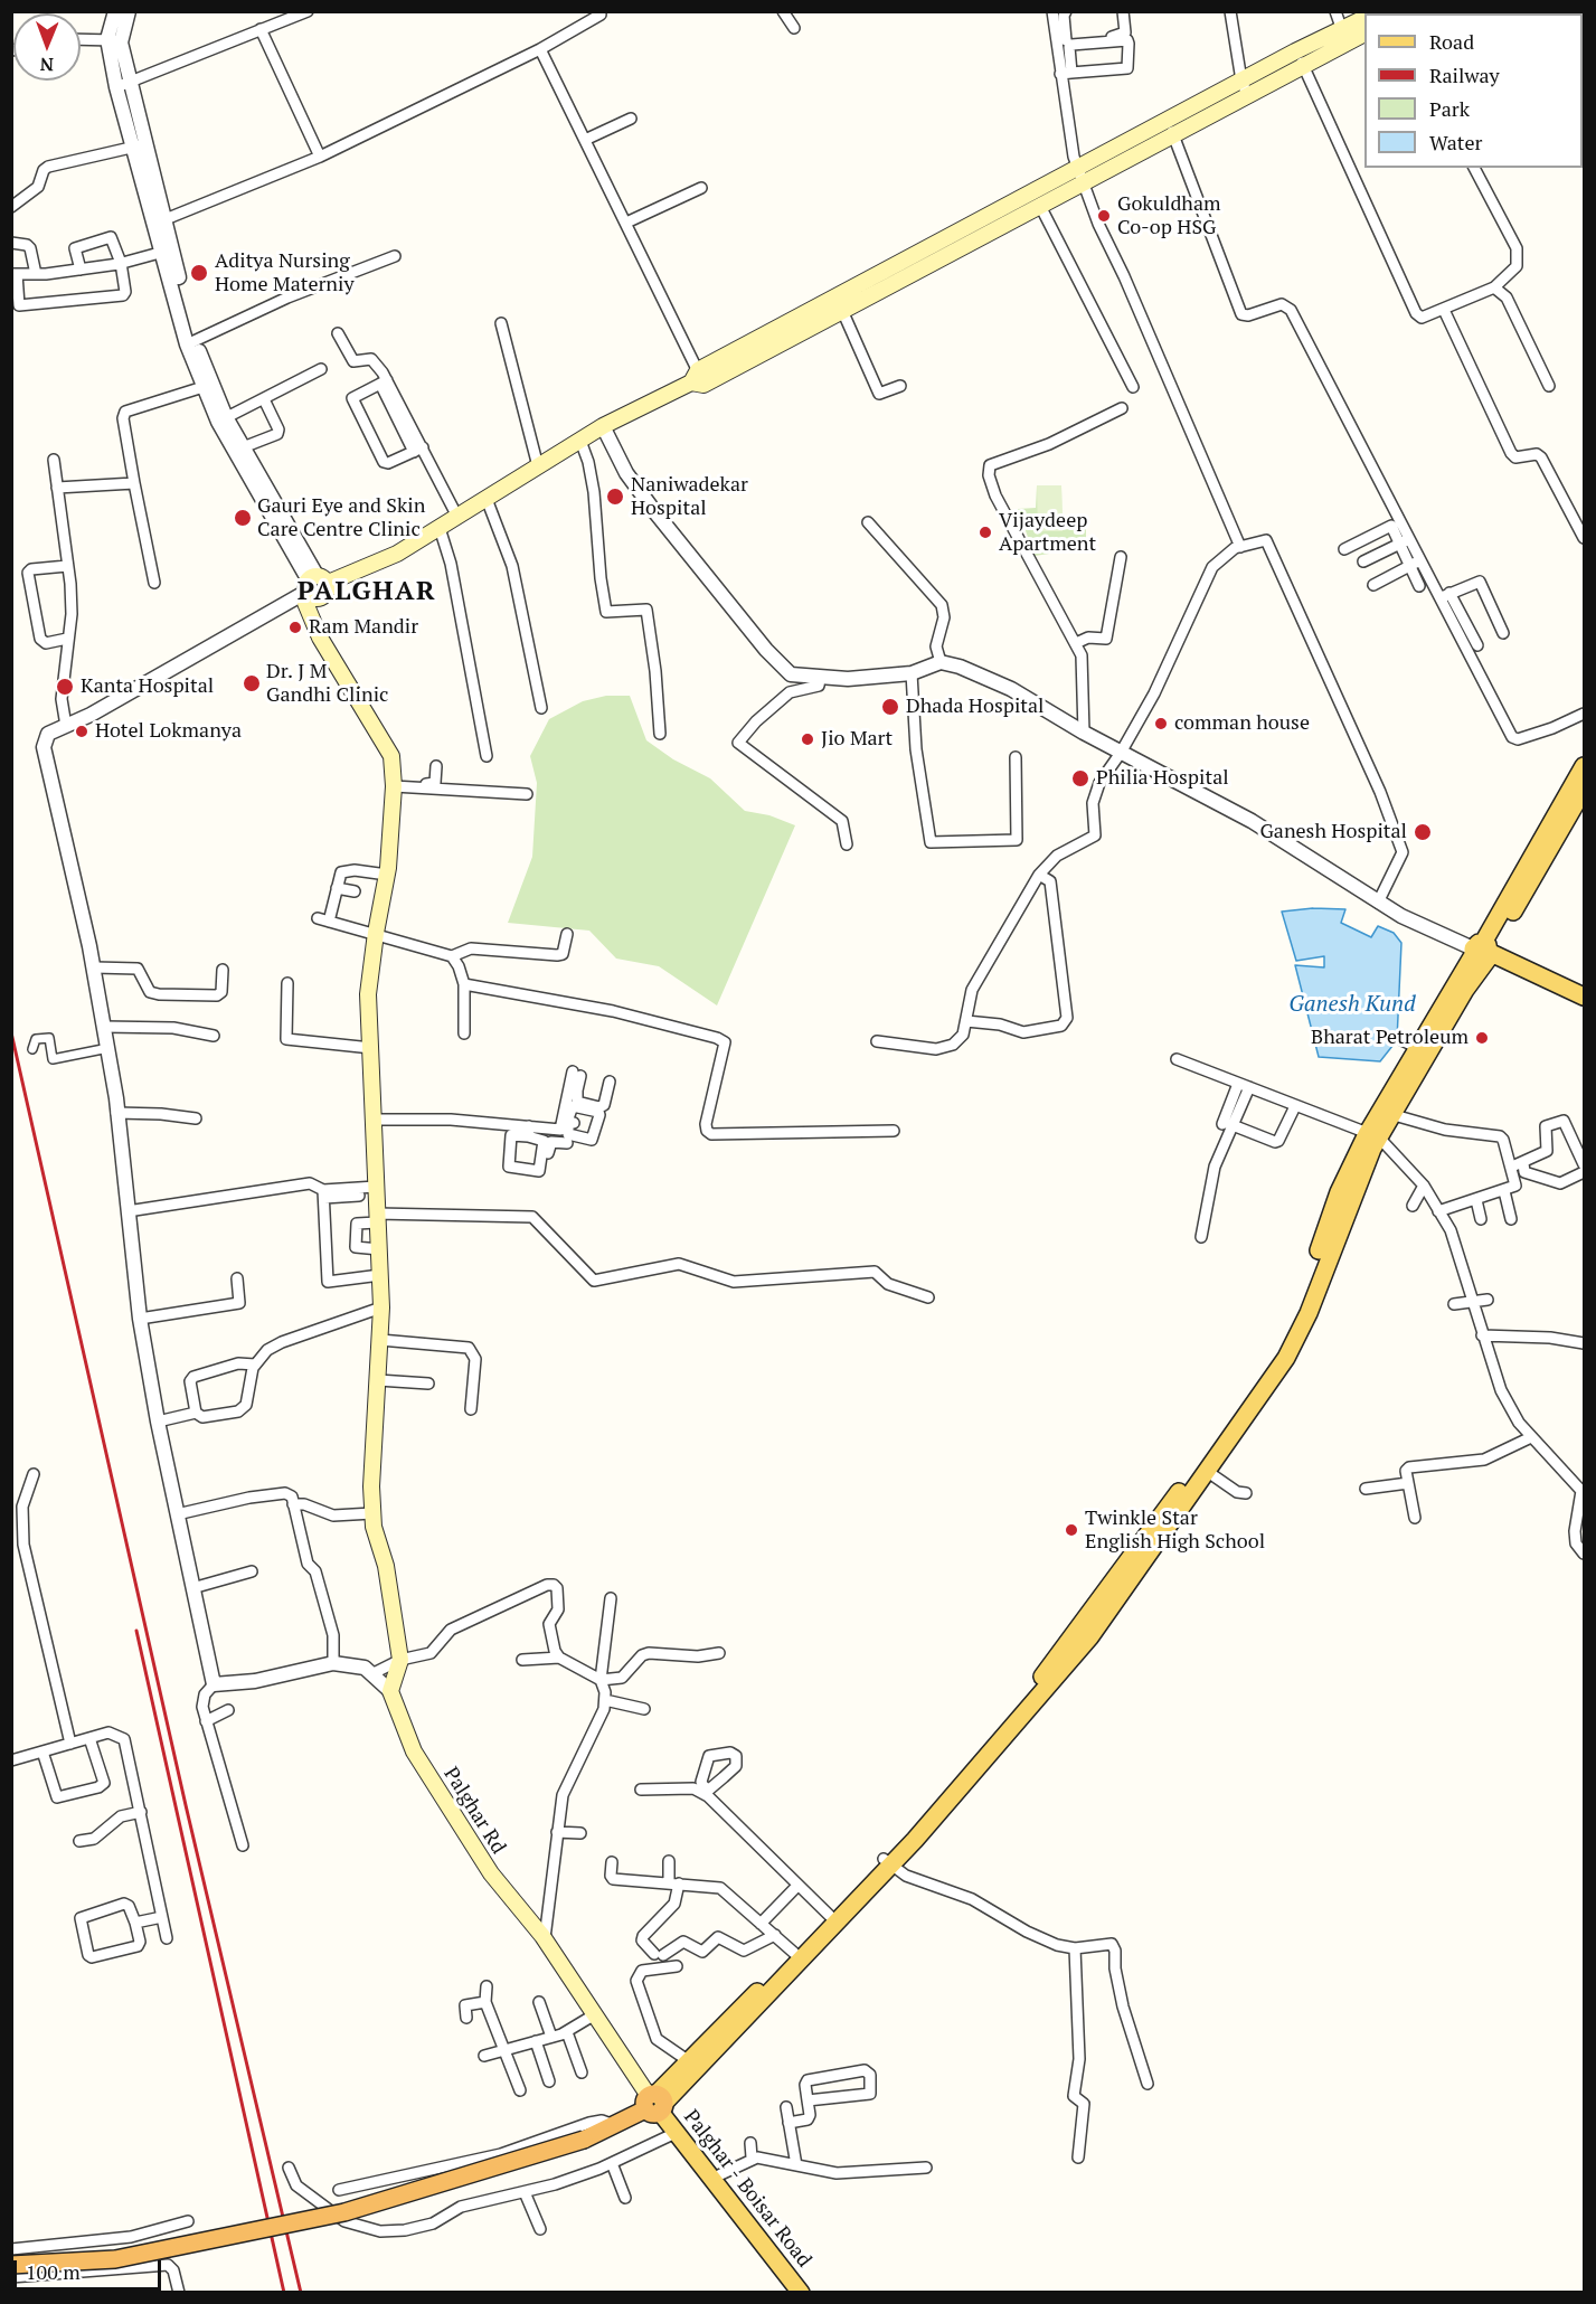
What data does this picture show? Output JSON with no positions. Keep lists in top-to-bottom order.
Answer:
{
  "streets": {
    "main road": ["Palghar Rd", "Palghar - Boisar Road"]
  },
  "crossings": [
    ["Palghar Rd", "Palghar - Boisar Road"]
  ],
  "districts": ["PALGHAR"],
  "water": ["Ganesh Kund"],
  "places": [
    "Gokuldham Co-op HSG",
    "Aditya Nursing Home Materniy",
    "Naniwadekar Hospital",
    "Gauri Eye and Skin Care Centre Clinic",
    "Vijaydeep Apartment",
    "Ram Mandir",
    "Dr. J M Gandhi Clinic",
    "Kanta Hospital",
    "Dhada Hospital",
    "comman house",
    "Hotel Lokmanya",
    "Jio Mart",
    "Philia Hospital",
    "Ganesh Hospital",
    "Bharat Petroleum",
    "Twinkle Star English High School"
  ],
  "legend": [
    "Road",
    "Railway",
    "Park",
    "Water"
  ],
  "scale_bar": "100 m",
  "north": "bottom"
}
